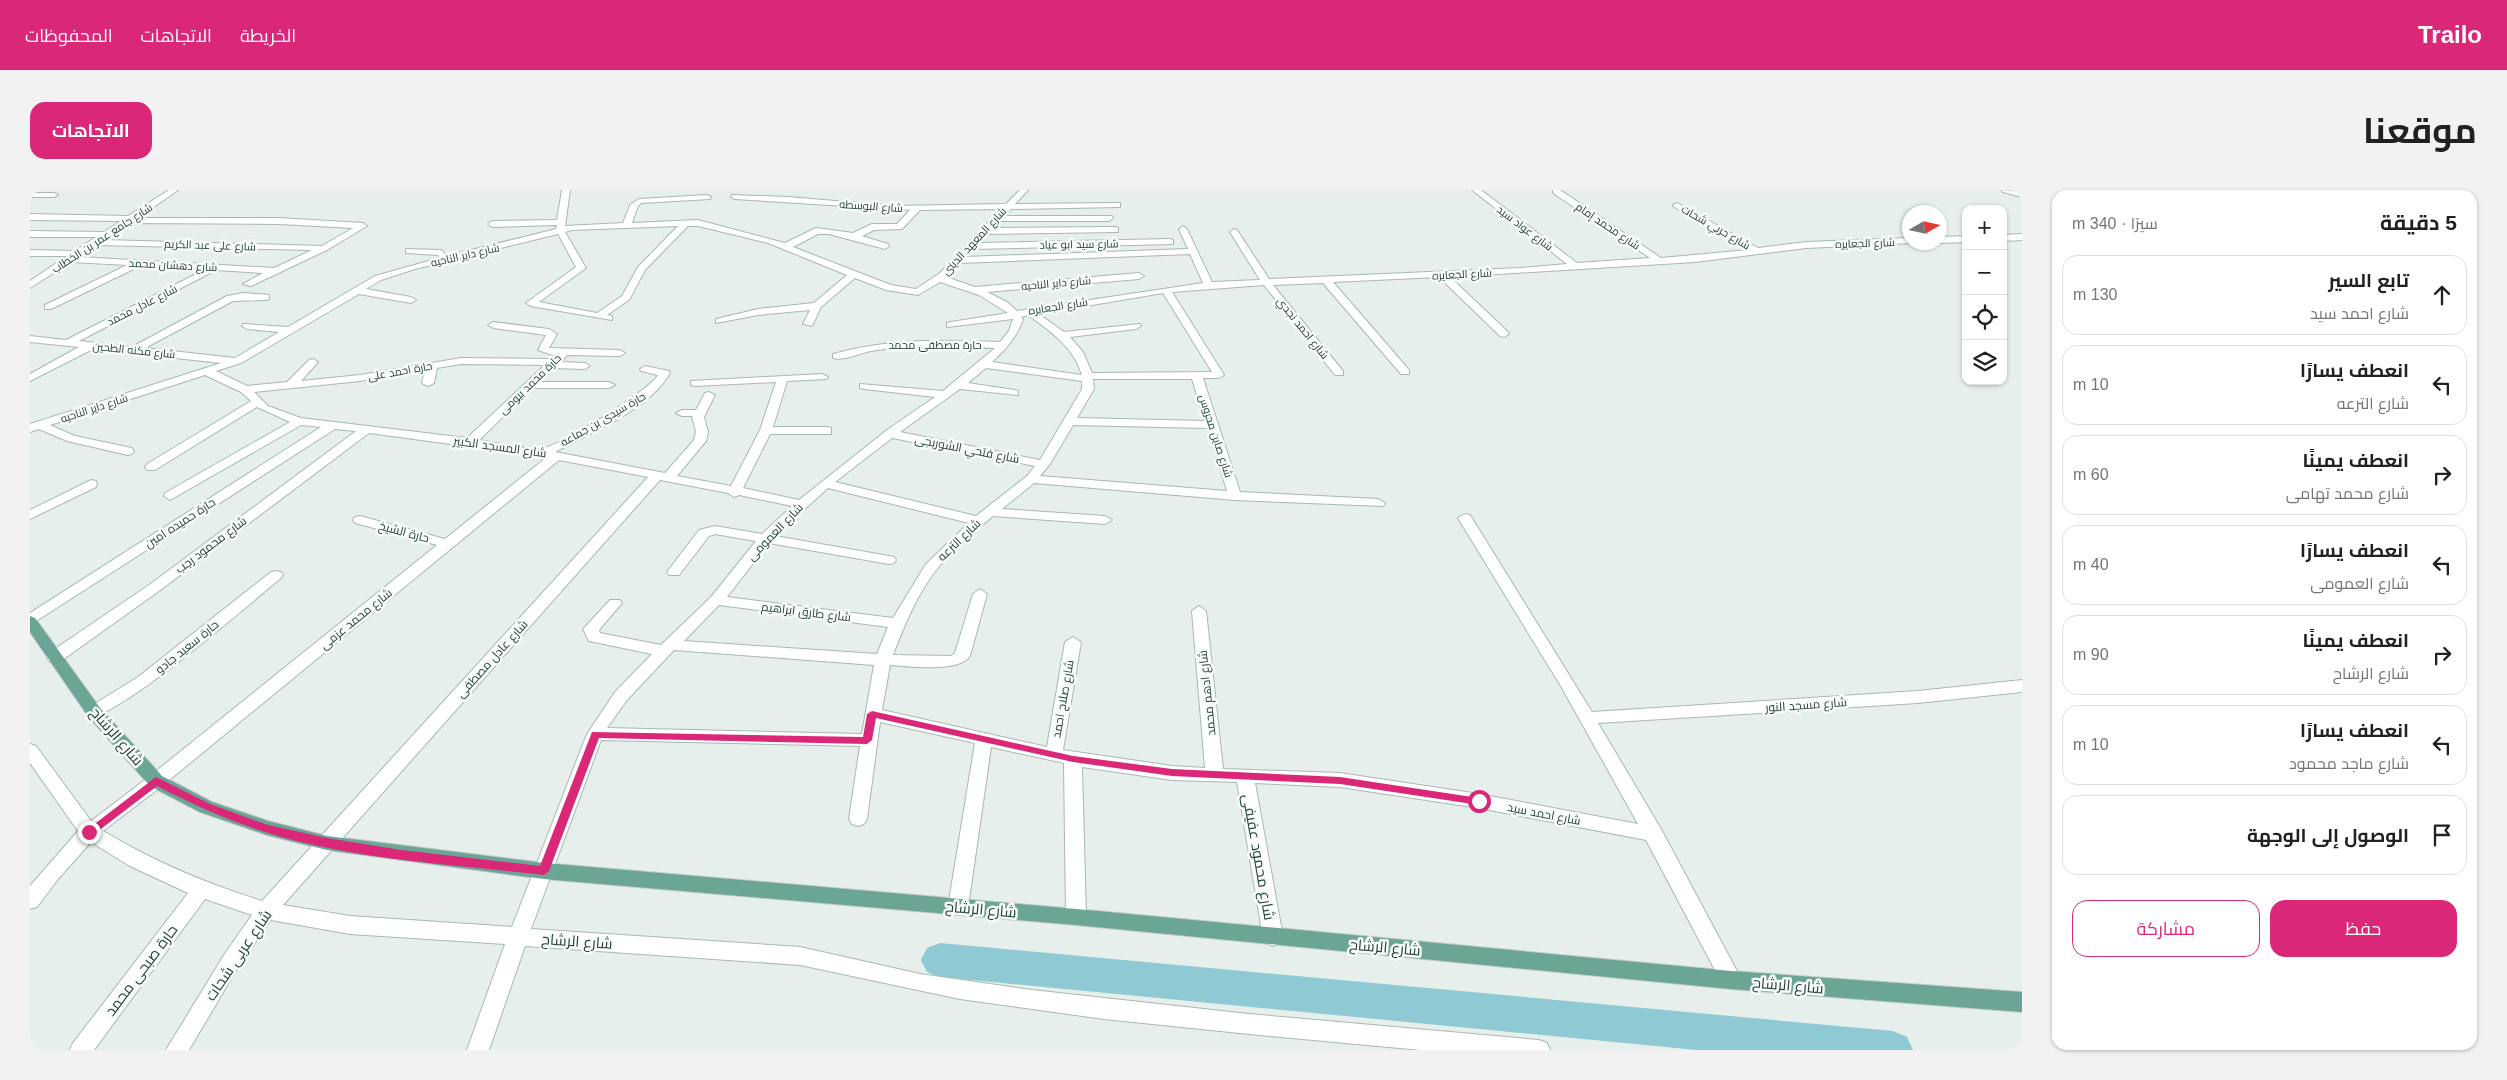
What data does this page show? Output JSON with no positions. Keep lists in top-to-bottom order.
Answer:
{
  "streets": {
    "main road": ["شارع الرشاح"],
    "street": [
      "شارع البوسطه",
      "شارع محمد إمام",
      "شارع حربي شحات",
      "شارع عواد سيد",
      "شارع جامع عمر بن الخطاب",
      "شارع المعهد الدينى",
      "شارع الجعايره",
      "شارع سيد ابو عياد",
      "شارع على عبد الكريم",
      "شارع داير الناحيه",
      "شارع دهشان محمد",
      "شارع عادل محمد",
      "شارع احمد نجدي",
      "حارة مصطفى محمد",
      "شارع مكنه الطحين",
      "حارة احمد على",
      "حارة محمد بيومى",
      "حارة سيدى بن جماعه",
      "شارع صاين محروس",
      "شارع المسجد الكبير",
      "شارع فتحي الشوربجى",
      "حارة حميده امين",
      "حارة الشيخ",
      "شارع العمومى",
      "شارع الترعه",
      "شارع محمود رجب",
      "شارع طارق ابراهيم",
      "شارع محمد عزمى",
      "حارة سعيد جادو",
      "شارع عادل مصطفى",
      "شارع ادهم محمد",
      "شارع صلاح احمد",
      "شارع مسجد النور",
      "شارع احمد سيد",
      "شارع محمود عفيفى",
      "شارع عربى شحات",
      "حارة صبحى محمد"
    ]
  },
  "crossings": [
    ["شارع البوسطه", "شارع المعهد الدينى"],
    ["شارع محمد إمام", "شارع الجعايره"],
    ["شارع حربي شحات", "شارع الجعايره"],
    ["شارع عواد سيد", "شارع الجعايره"],
    ["شارع جامع عمر بن الخطاب", "شارع على عبد الكريم"],
    ["شارع جامع عمر بن الخطاب", "شارع دهشان محمد"],
    ["شارع المعهد الدينى", "شارع سيد ابو عياد"],
    ["شارع المعهد الدينى", "شارع داير الناحيه"],
    ["شارع الجعايره", "شارع احمد نجدي"],
    ["شارع الجعايره", "شارع العمومى"],
    ["شارع داير الناحيه", "شارع مكنه الطحين"],
    ["شارع داير الناحيه", "شارع المسجد الكبير"],
    ["شارع دهشان محمد", "شارع عادل محمد"],
    ["شارع عادل محمد", "شارع مكنه الطحين"],
    ["حارة مصطفى محمد", "شارع العمومى"],
    ["حارة احمد على", "حارة محمد بيومى"],
    ["حارة احمد على", "شارع المسجد الكبير"],
    ["حارة محمد بيومى", "شارع المسجد الكبير"],
    ["حارة سيدى بن جماعه", "شارع المسجد الكبير"],
    ["حارة سيدى بن جماعه", "شارع محمد عزمى"],
    ["شارع المسجد الكبير", "حارة حميده امين"],
    ["شارع المسجد الكبير", "شارع العمومى"],
    ["شارع المسجد الكبير", "شارع محمود رجب"],
    ["شارع المسجد الكبير", "شارع محمد عزمى"],
    ["شارع المسجد الكبير", "شارع عادل مصطفى"],
    ["شارع فتحي الشوربجى", "شارع العمومى"],
    ["شارع فتحي الشوربجى", "شارع الترعه"],
    ["حارة حميده امين", "شارع الرشاح"],
    ["حارة الشيخ", "شارع محمد عزمى"],
    ["شارع العمومى", "شارع طارق ابراهيم"],
    ["شارع العمومى", "شارع الرشاح"],
    ["شارع الترعه", "شارع طارق ابراهيم"],
    ["شارع الترعه", "شارع احمد سيد"],
    ["شارع محمود رجب", "شارع الرشاح"],
    ["شارع محمد عزمى", "شارع الرشاح"],
    ["حارة سعيد جادو", "شارع الرشاح"],
    ["شارع عادل مصطفى", "شارع الرشاح"],
    ["شارع عادل مصطفى", "شارع عربى شحات"],
    ["شارع ادهم محمد", "شارع احمد سيد"],
    ["شارع صلاح احمد", "شارع احمد سيد"],
    ["شارع الرشاح", "شارع محمود عفيفى"],
    ["شارع الرشاح", "شارع عربى شحات"],
    ["شارع الرشاح", "حارة صبحى محمد"],
    ["شارع احمد سيد", "شارع محمود عفيفى"]
  ],
  "north": "right",
  "page": {
    "header": "Trailo",
    "nav": ["الخريطة", "الاتجاهات", "المحفوظات"],
    "title": "موقعنا",
    "buttons": [
      "الاتجاهات",
      ["حفظ", "مشاركة"]
    ],
    "heading": ["5 دقيقة", "سيرًا · 340 m"],
    "map_buttons": ["+", "−"],
    "list": [
      ["تابع السير", "شارع احمد سيد", "130 m"],
      ["انعطف يسارًا", "شارع الترعه", "10 m"],
      ["انعطف يمينًا", "شارع محمد تهامى", "60 m"],
      ["انعطف يسارًا", "شارع العمومى", "40 m"],
      ["انعطف يمينًا", "شارع الرشاح", "90 m"],
      ["انعطف يسارًا", "شارع ماجد محمود", "10 m"],
      "الوصول إلى الوجهة"
    ]
  }
}
